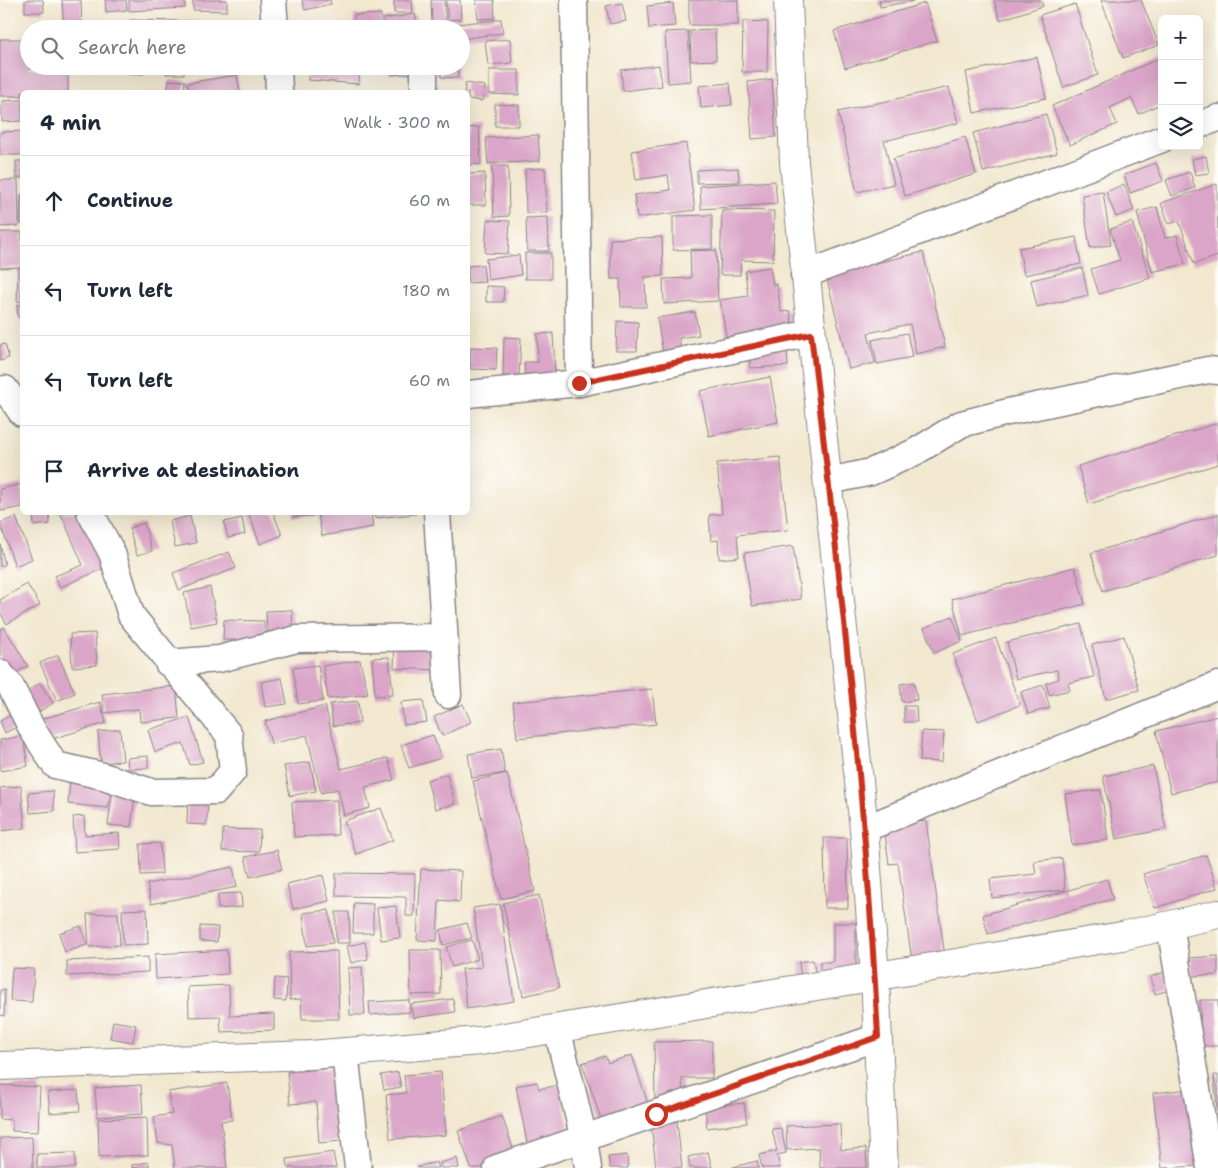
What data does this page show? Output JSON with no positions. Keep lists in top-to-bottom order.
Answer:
{
  "page": {
    "map_buttons": ["+", "−"],
    "search": "Search here",
    "heading": ["4 min", "Walk · 300 m"],
    "list": [
      ["Continue", "60 m"],
      ["Turn left", "180 m"],
      ["Turn left", "60 m"],
      "Arrive at destination"
    ]
  }
}
